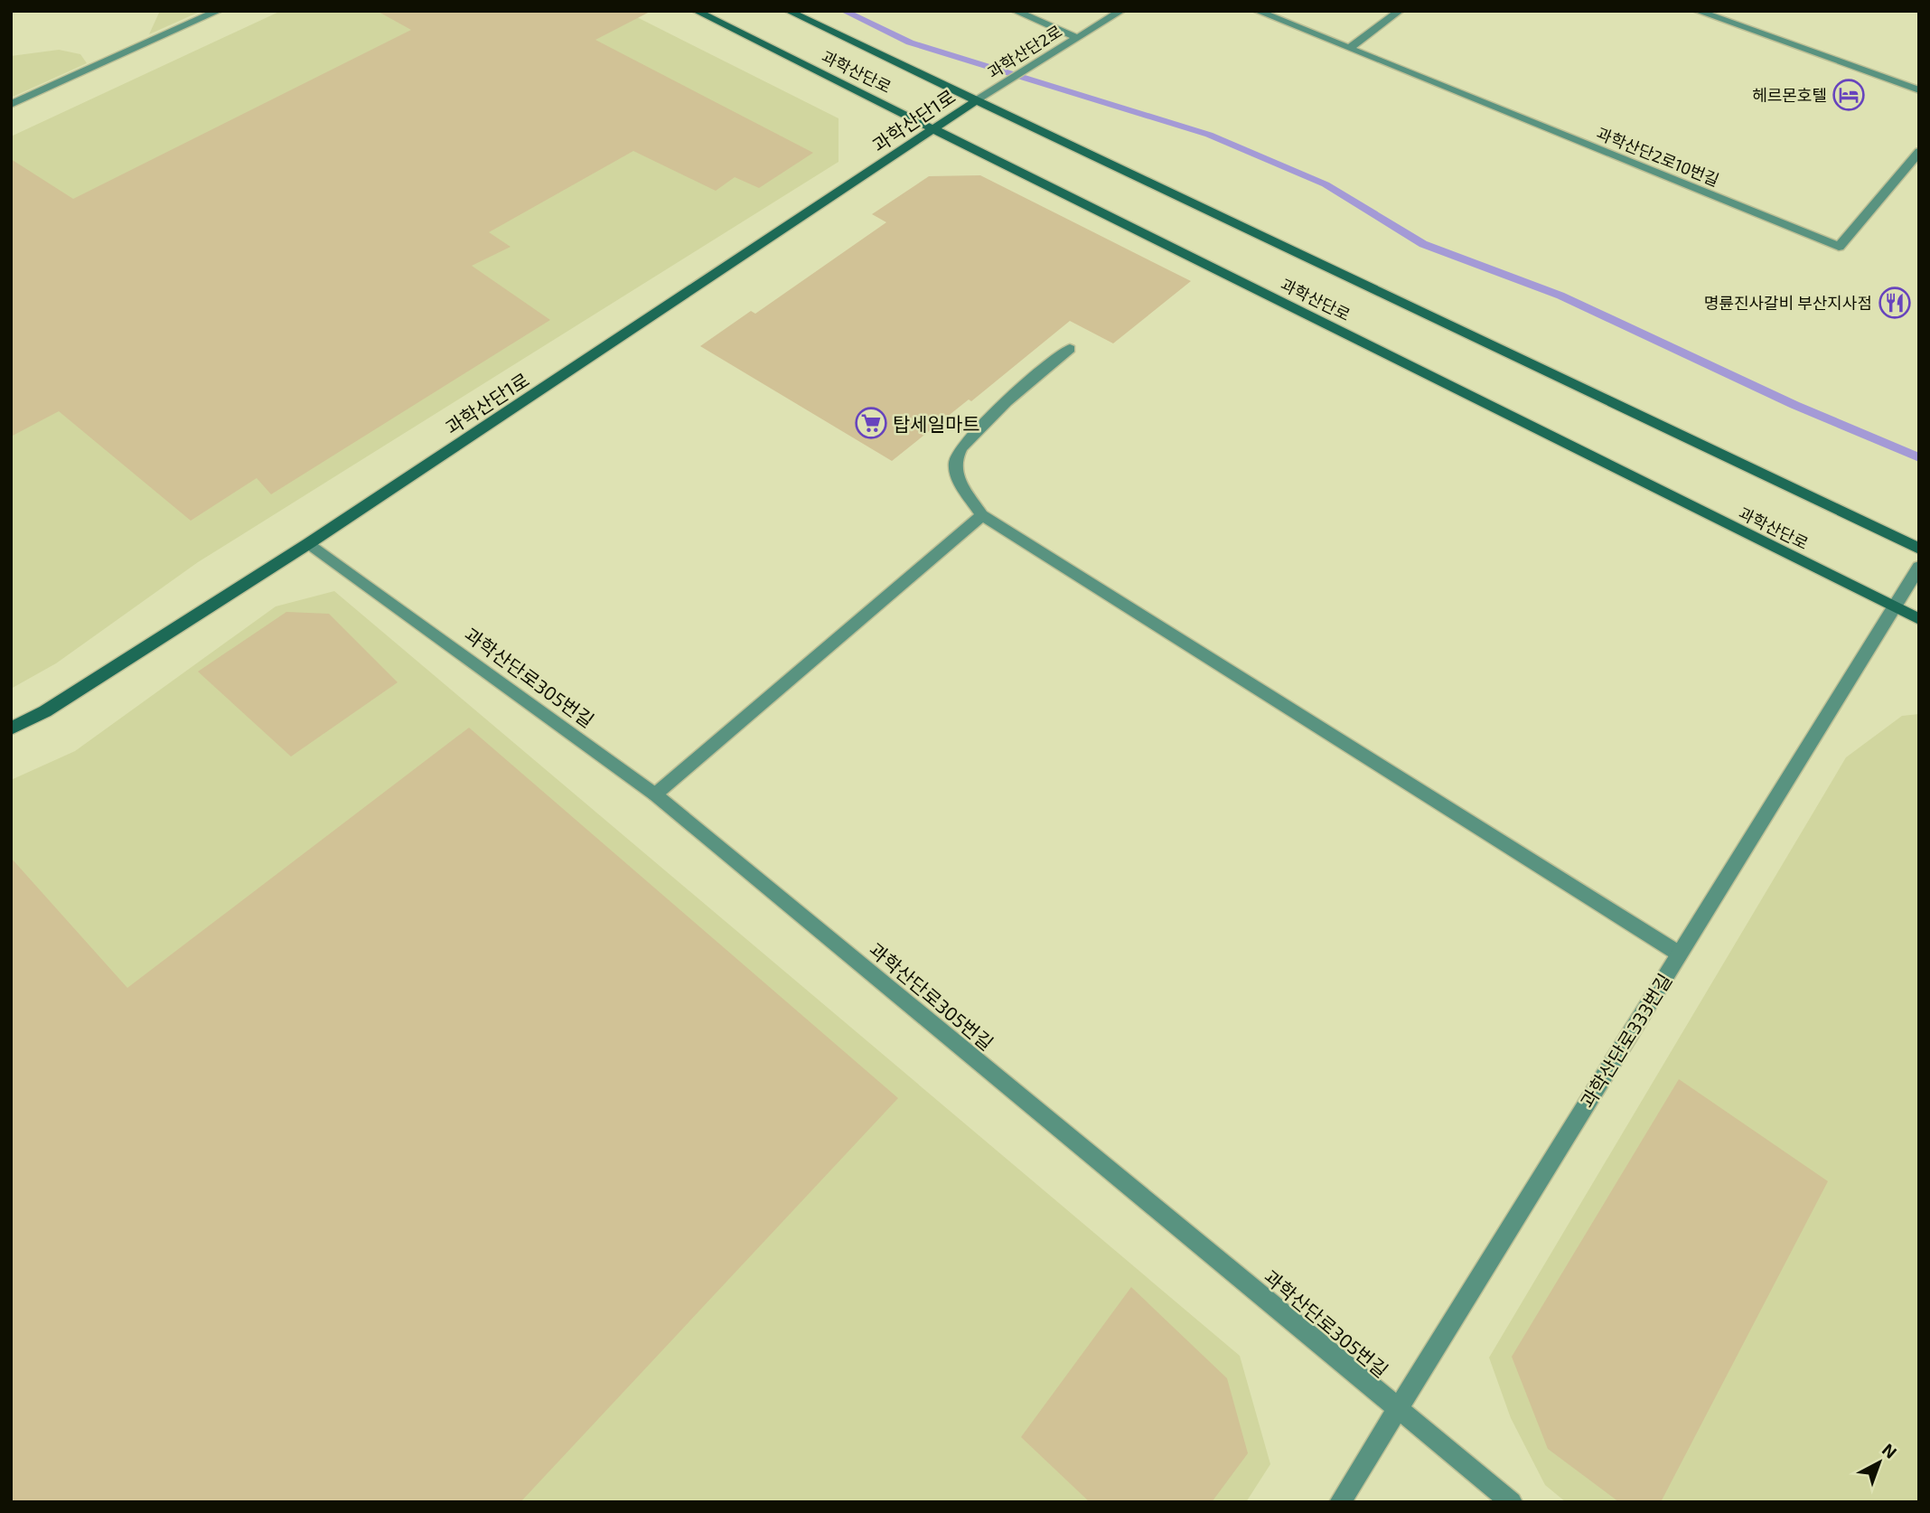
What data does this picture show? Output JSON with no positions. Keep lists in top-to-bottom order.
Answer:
{
  "streets": {
    "main road": ["과학산단로", "과학산단1로"],
    "street": [
      "과학산단2로",
      "과학산단2로10번길",
      "과학산단로305번길",
      "과학산단로333번길"
    ]
  },
  "crossings": [
    ["과학산단2로", "과학산단로"],
    ["과학산단2로", "과학산단1로"],
    ["과학산단로", "과학산단1로"],
    ["과학산단로", "과학산단로333번길"],
    ["과학산단1로", "과학산단로305번길"],
    ["과학산단로305번길", "과학산단로333번길"]
  ],
  "places": {
    "hotel": ["헤르몬호텔"],
    "restaurant": ["명륜진사갈비 부산지사점"],
    "supermarket": ["탑세일마트"]
  },
  "north": "top right"
}
